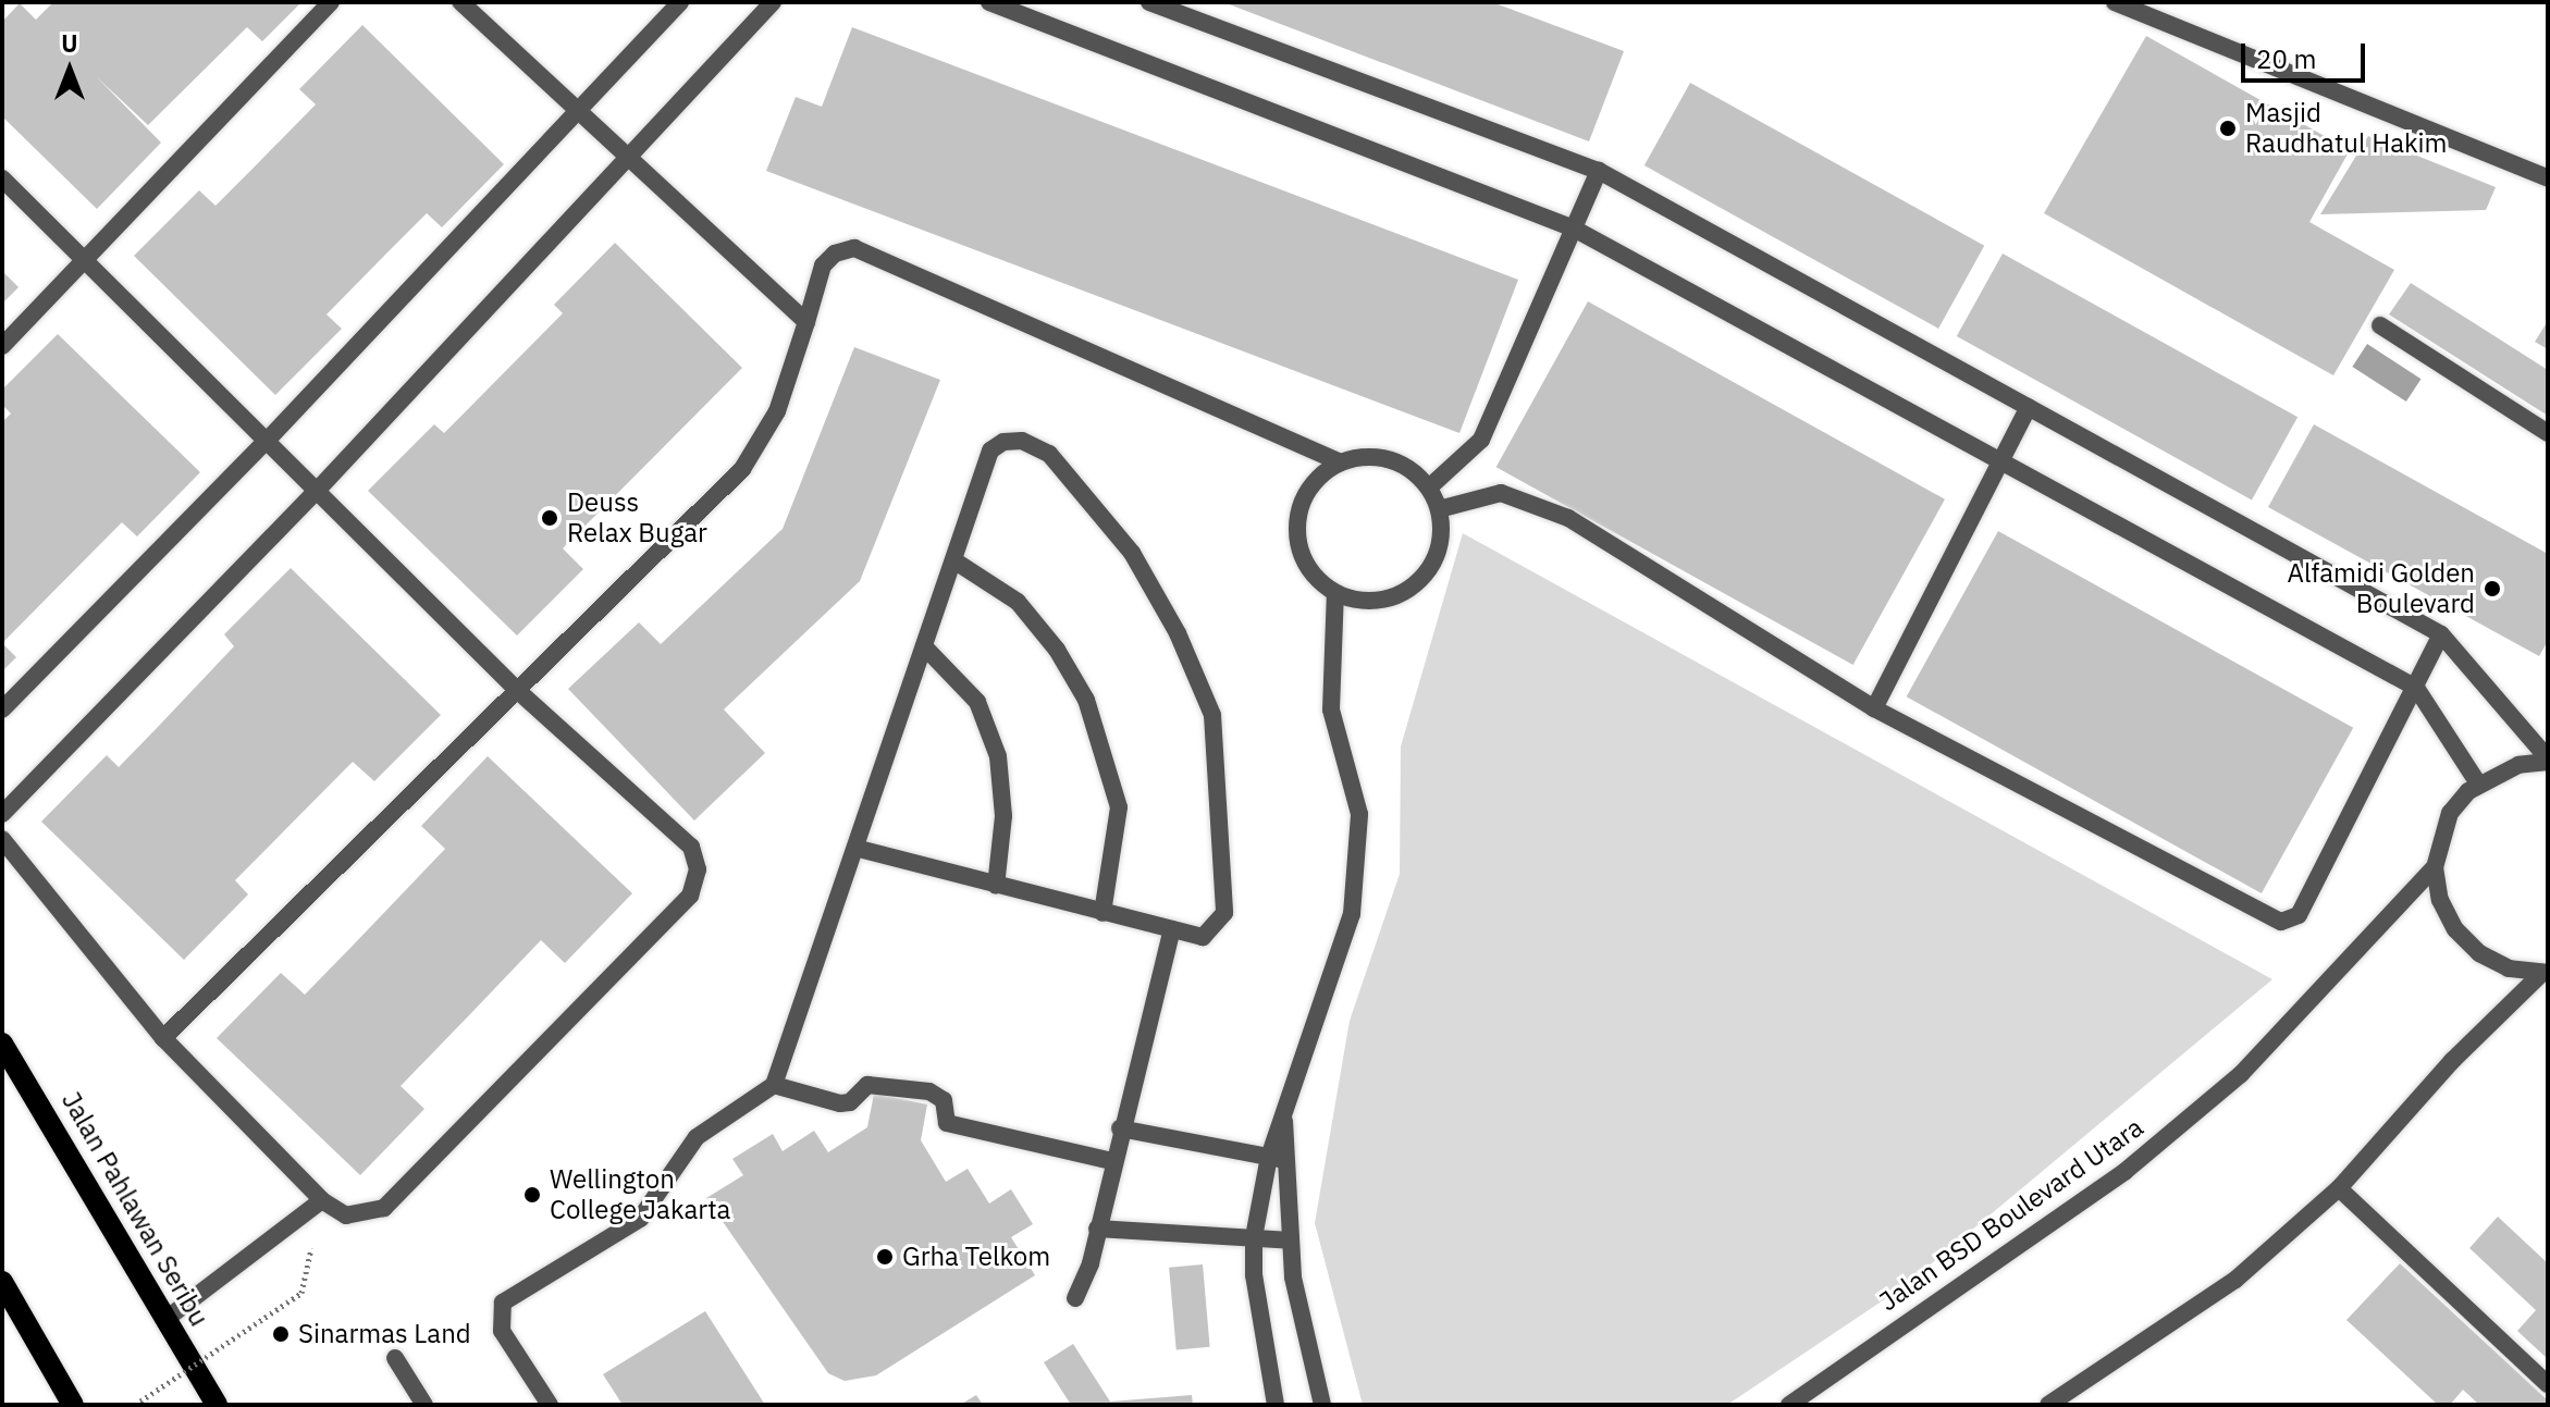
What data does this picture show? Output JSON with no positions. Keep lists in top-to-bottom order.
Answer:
{
  "streets": {
    "main road": ["Jalan Pahlawan Seribu"],
    "street": ["Jalan BSD Boulevard Utara"]
  },
  "places": [
    "Masjid Raudhatul Hakim",
    "Deuss Relax Bugar",
    "Alfamidi Golden Boulevard",
    "Wellington College Jakarta",
    "Grha Telkom",
    "Sinarmas Land"
  ],
  "scale_bar": "20 m",
  "north": "top"
}
